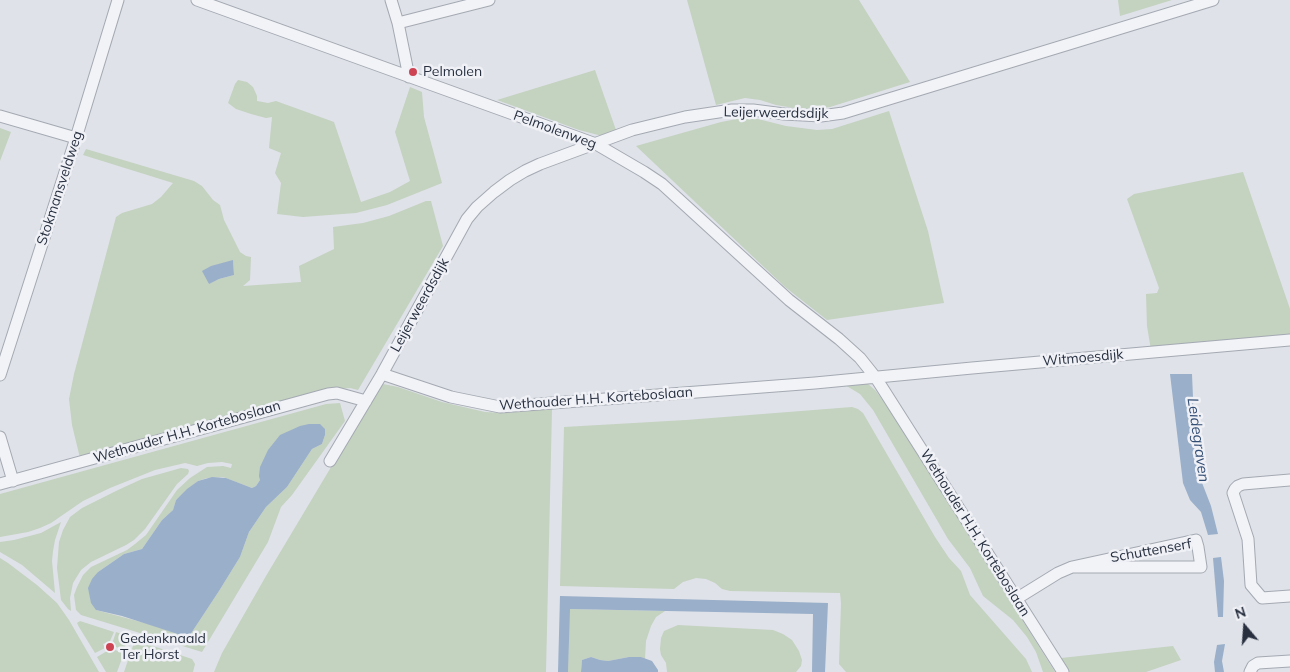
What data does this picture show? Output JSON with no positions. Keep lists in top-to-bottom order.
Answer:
{
  "streets": {
    "street": [
      "Leijerweerdsdijk",
      "Pelmolenweg",
      "Stokmansveldweg",
      "Witmoesdijk",
      "Wethouder H.H. Korteboslaan",
      "Schuttenserf"
    ]
  },
  "crossings": [
    ["Leijerweerdsdijk", "Pelmolenweg"],
    ["Leijerweerdsdijk", "Wethouder H.H. Korteboslaan"],
    ["Pelmolenweg", "Witmoesdijk"],
    ["Pelmolenweg", "Wethouder H.H. Korteboslaan"],
    ["Witmoesdijk", "Wethouder H.H. Korteboslaan"],
    ["Wethouder H.H. Korteboslaan", "Schuttenserf"]
  ],
  "water": ["Leidegraven"],
  "places": ["Pelmolen", "Gedenknaald Ter Horst"],
  "north": "top"
}
